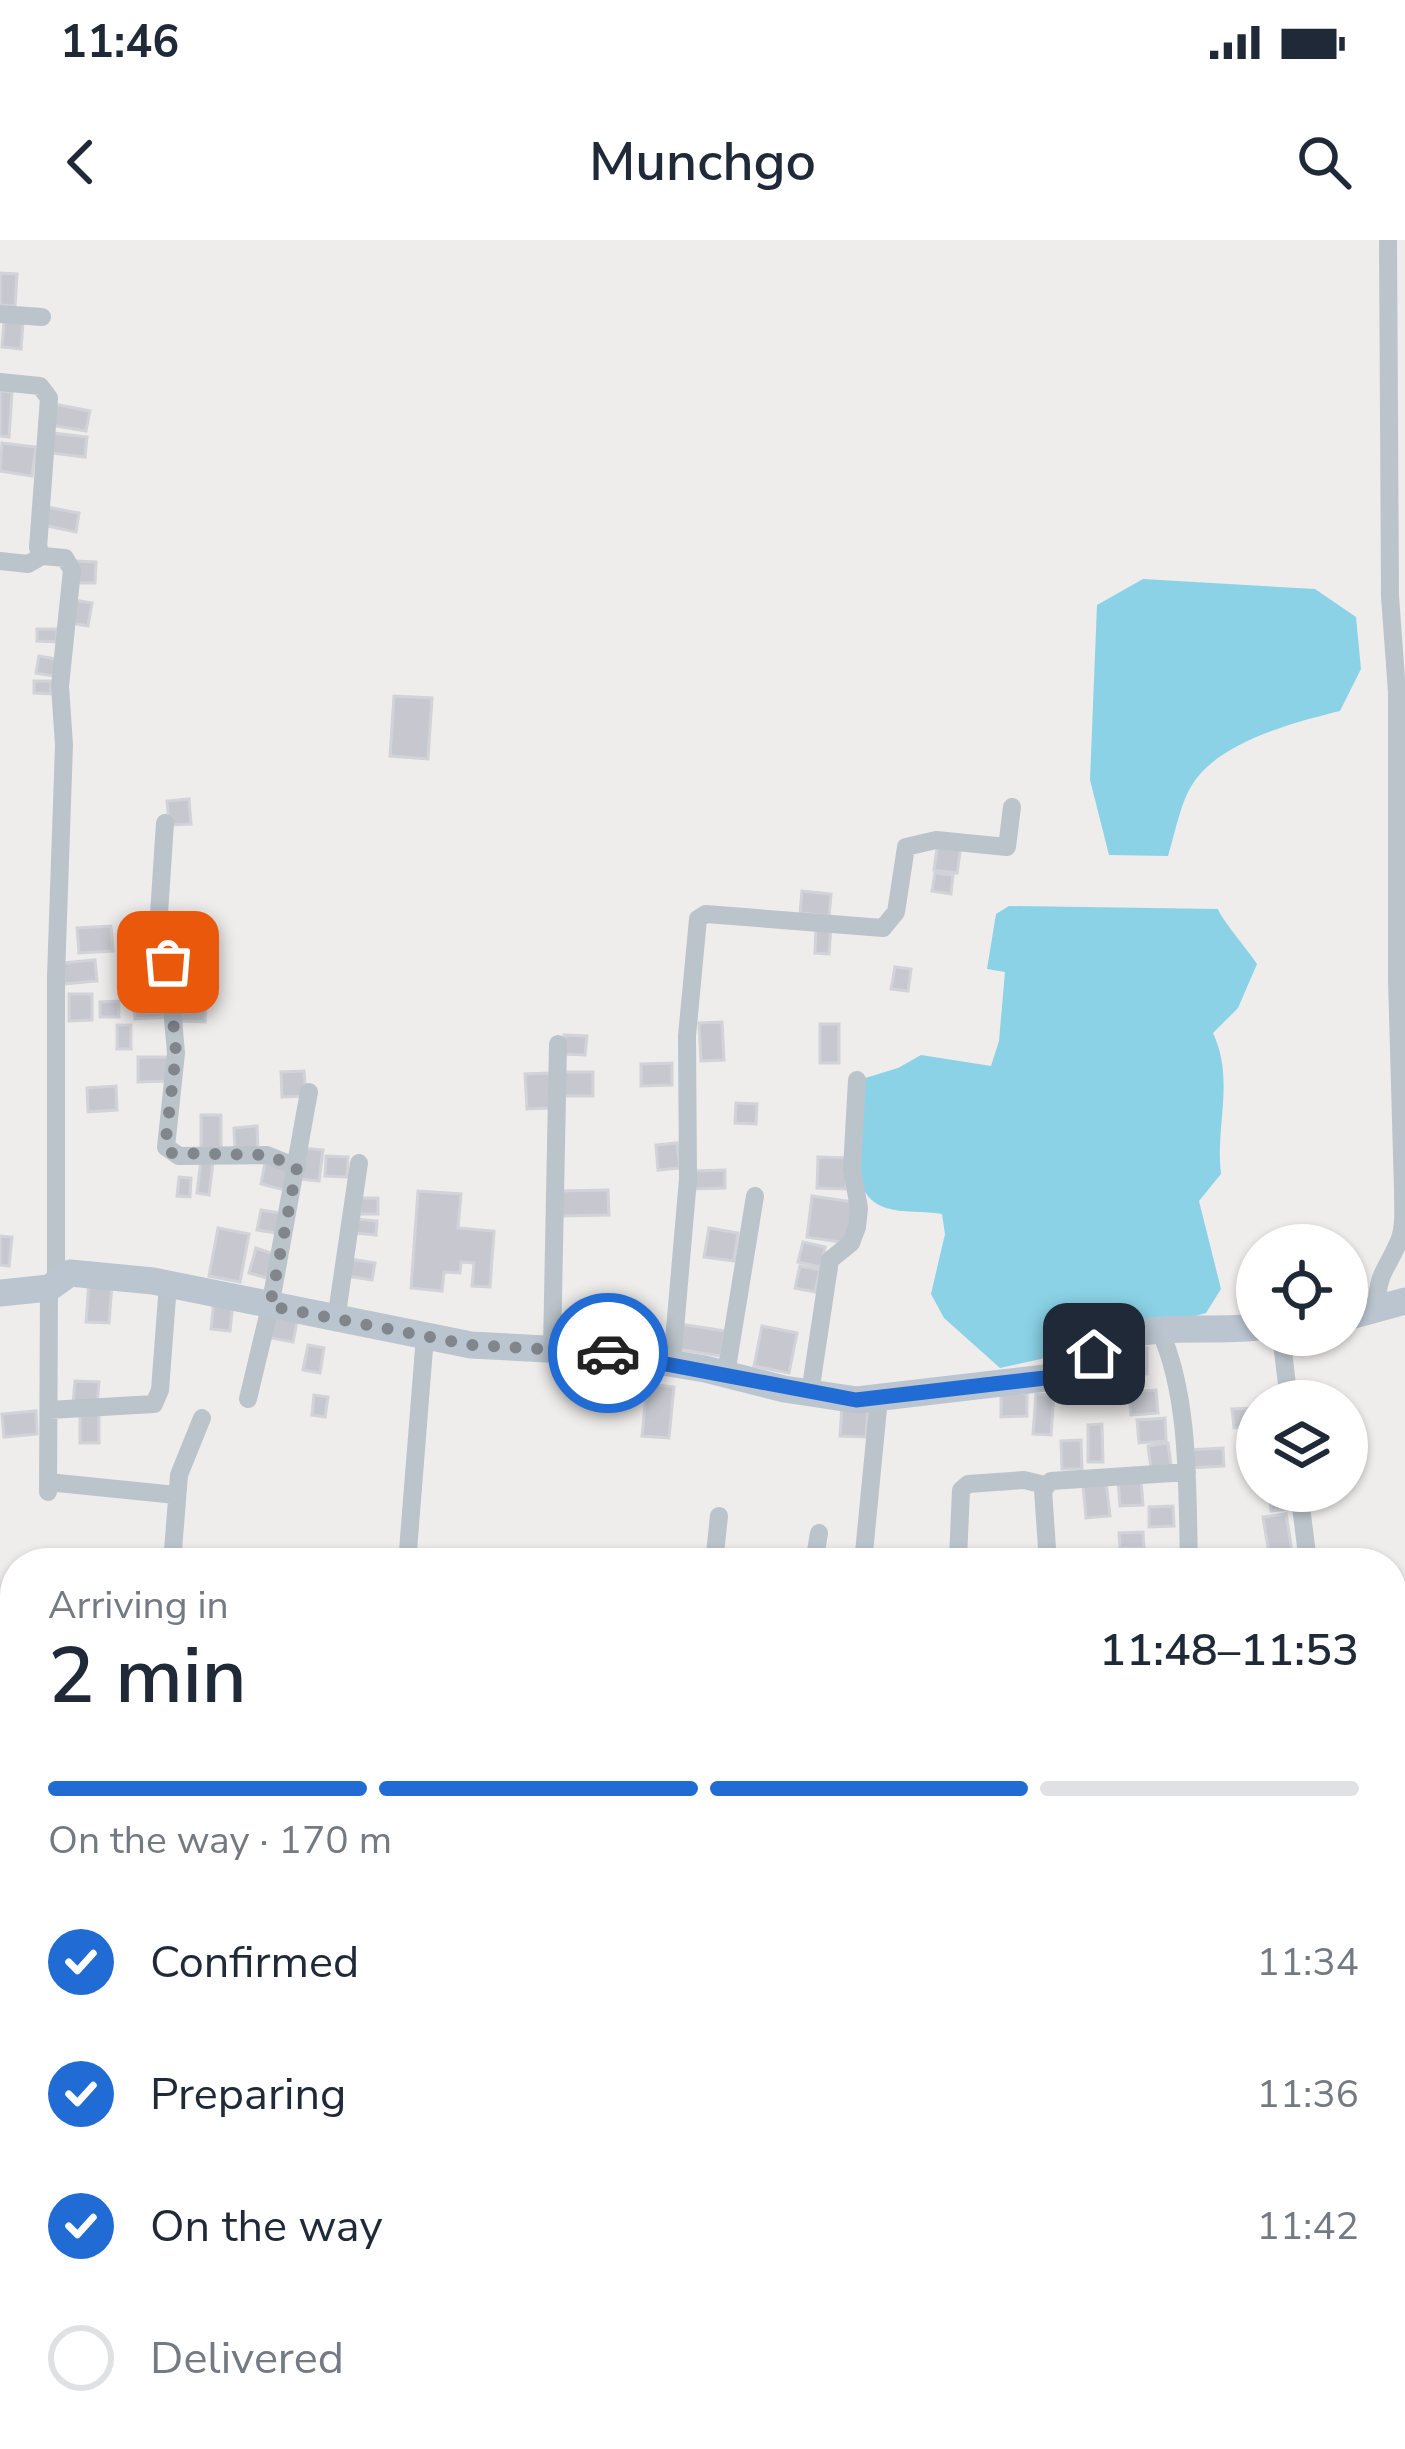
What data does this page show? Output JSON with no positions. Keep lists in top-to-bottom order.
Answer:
{
  "page": {
    "status": "11:46",
    "header": "Munchgo",
    "heading": ["2 min", "Arriving in", "11:48–11:53"],
    "bar": "On the way · 170 m",
    "list": [
      ["Confirmed", "11:34"],
      ["Preparing", "11:36"],
      ["On the way", "11:42"],
      "Delivered"
    ]
  }
}
